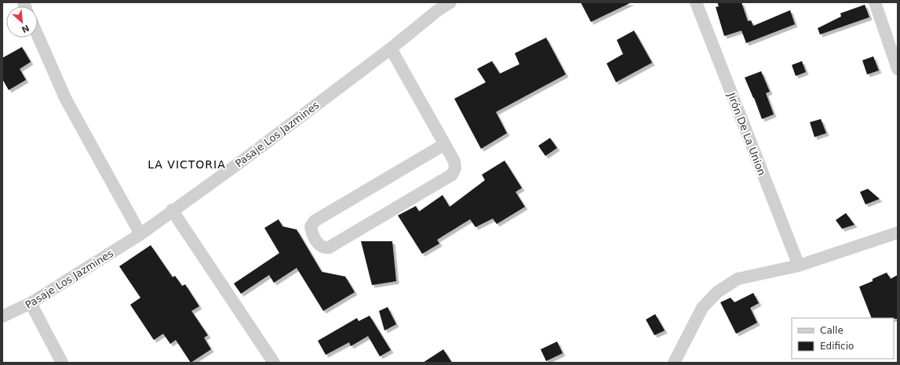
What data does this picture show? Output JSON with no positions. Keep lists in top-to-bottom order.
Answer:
{
  "streets": {
    "street": ["Pasaje Los Jazmines", "Jirón De La Union"]
  },
  "districts": ["LA VICTORIA"],
  "legend": ["Calle", "Edificio"],
  "north": "bottom right"
}
